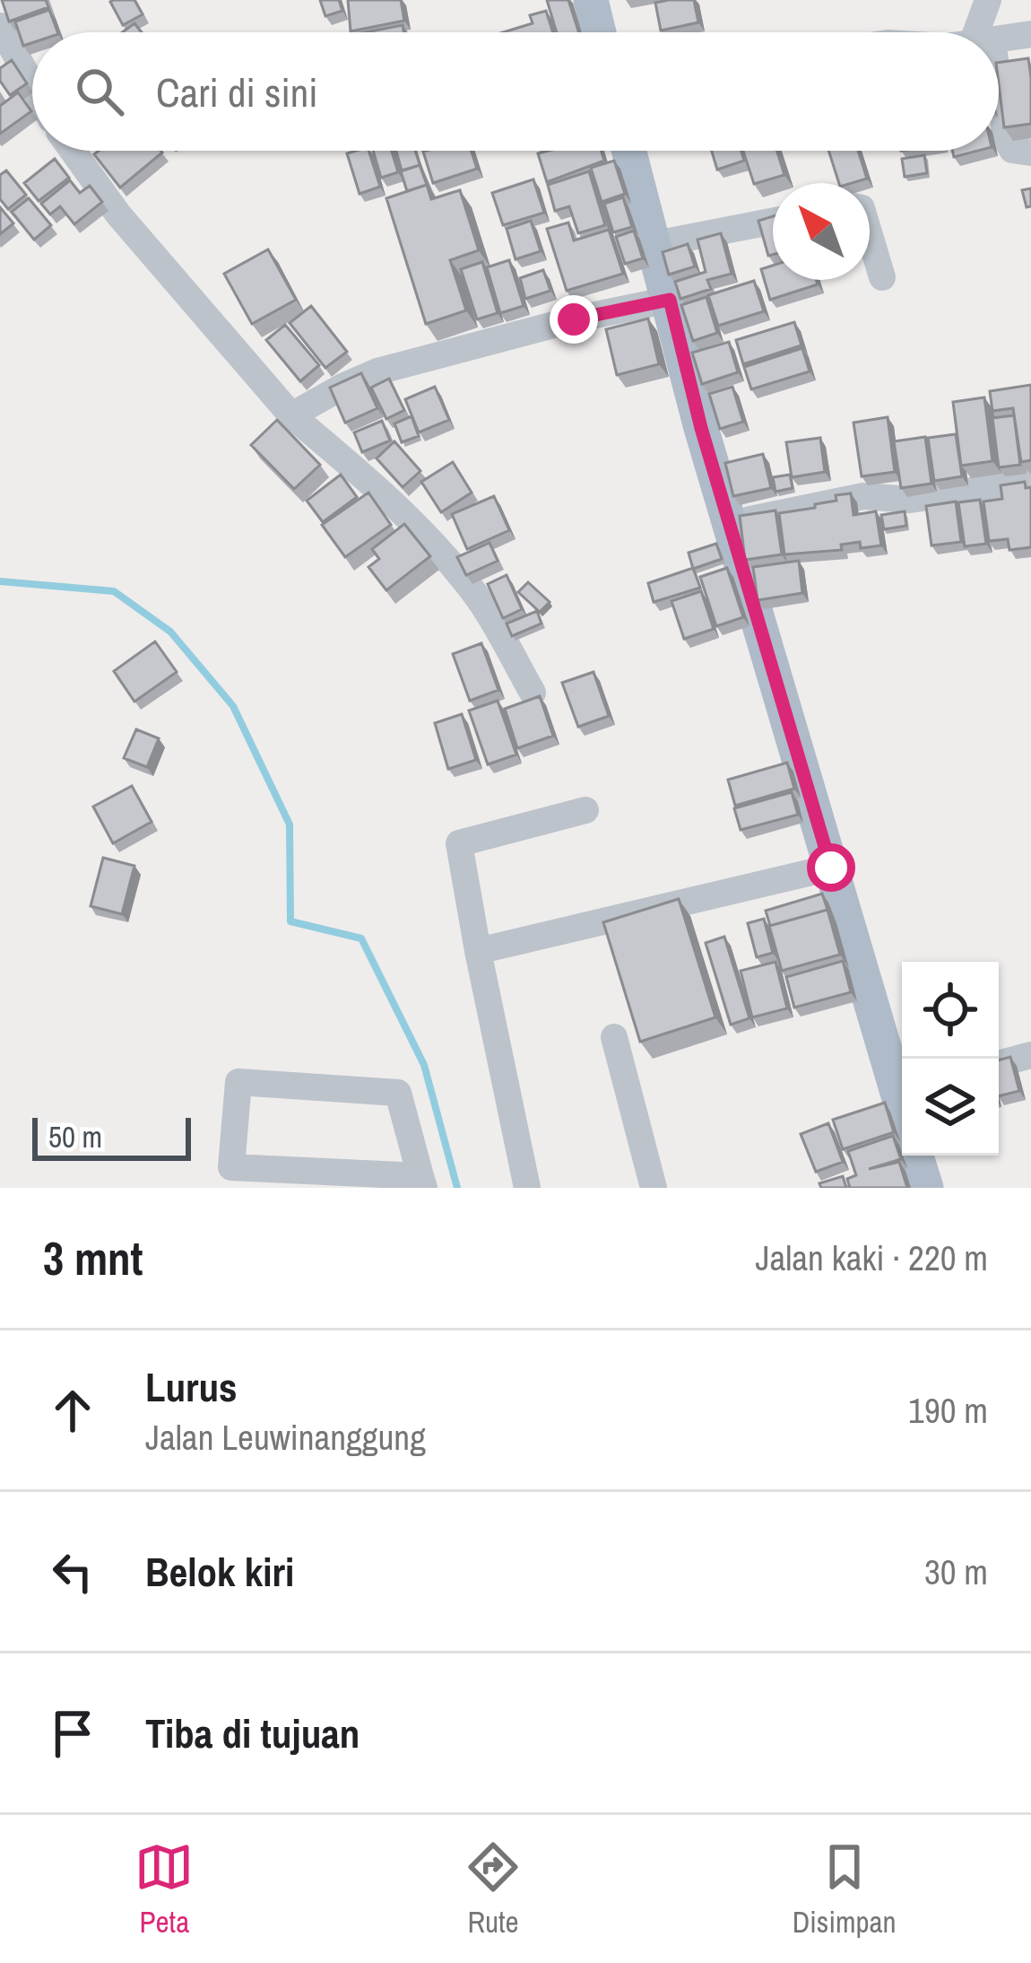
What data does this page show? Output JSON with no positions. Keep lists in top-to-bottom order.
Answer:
{
  "scale_bar": "50 m",
  "north": "top left",
  "page": {
    "search": "Cari di sini",
    "scale": "50 m",
    "heading": ["3 mnt", "Jalan kaki · 220 m"],
    "list": [
      ["Lurus", "Jalan Leuwinanggung", "190 m"],
      ["Belok kiri", "30 m"],
      "Tiba di tujuan"
    ],
    "nav": ["Peta", "Rute", "Disimpan"]
  }
}
